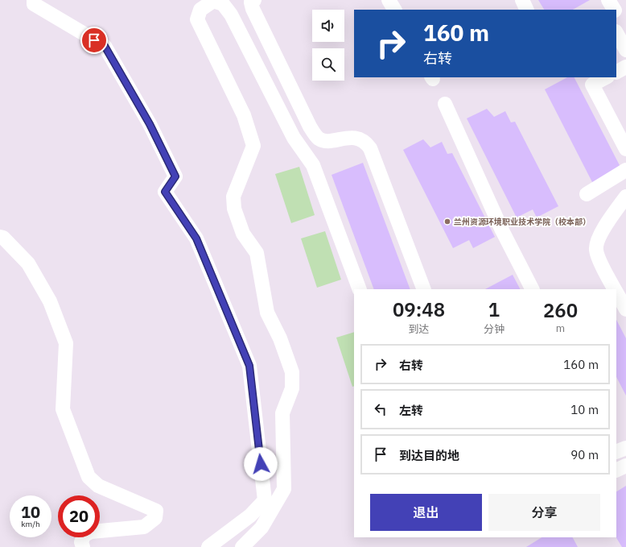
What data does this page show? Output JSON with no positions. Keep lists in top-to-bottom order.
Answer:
{
  "places": ["兰州资源环境职业技术学院（校本部）"],
  "page": {
    "turn": ["160 m", "右转"],
    "eta": [
      "09:48",
      "到达",
      "1",
      "分钟",
      "260",
      "m"
    ],
    "list": [
      {
        "name": "右转",
        "value": "160 m"
      },
      {
        "name": "左转",
        "value": "10 m"
      },
      {
        "name": "到达目的地",
        "value": "90 m"
      }
    ],
    "buttons": ["退出", "分享"],
    "speed": "10 km/h",
    "limit": "20"
  }
}
